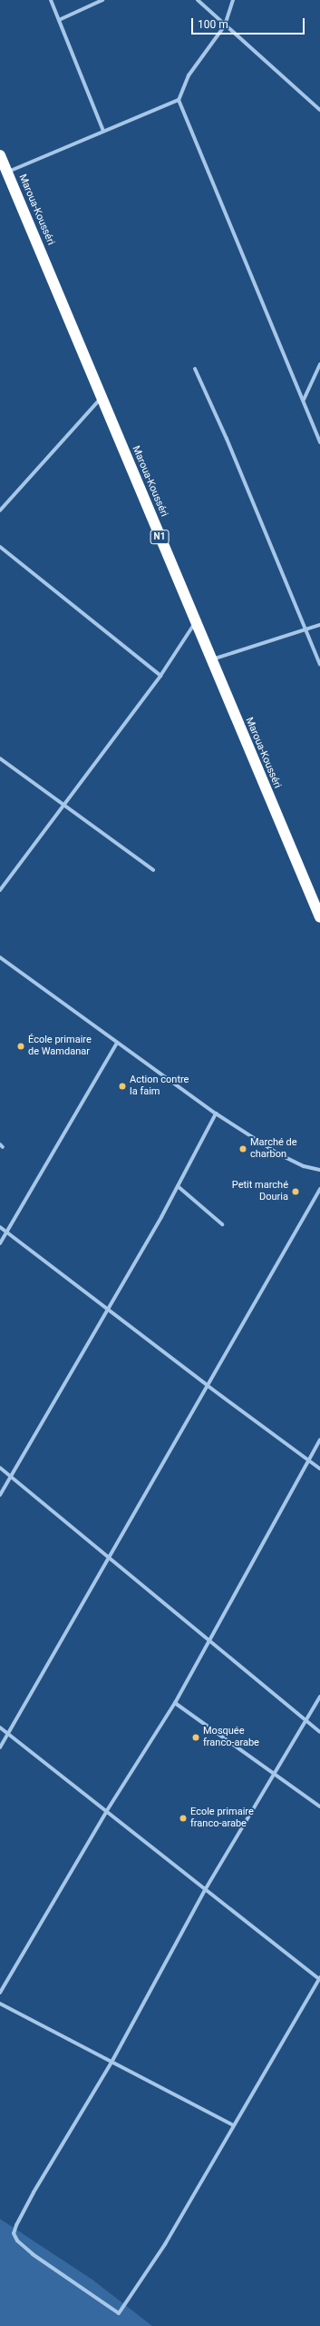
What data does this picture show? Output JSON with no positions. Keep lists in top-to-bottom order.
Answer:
{
  "streets": {
    "highway": ["Maroua-Kousséri", "N1"]
  },
  "places": [
    "École primaire de Wamdanar",
    "Action contre la faim",
    "Marché de charbon",
    "Petit marché Douria",
    "Mosquée franco-arabe",
    "Ecole primaire franco-arabe"
  ],
  "scale_bar": "100 m"
}
